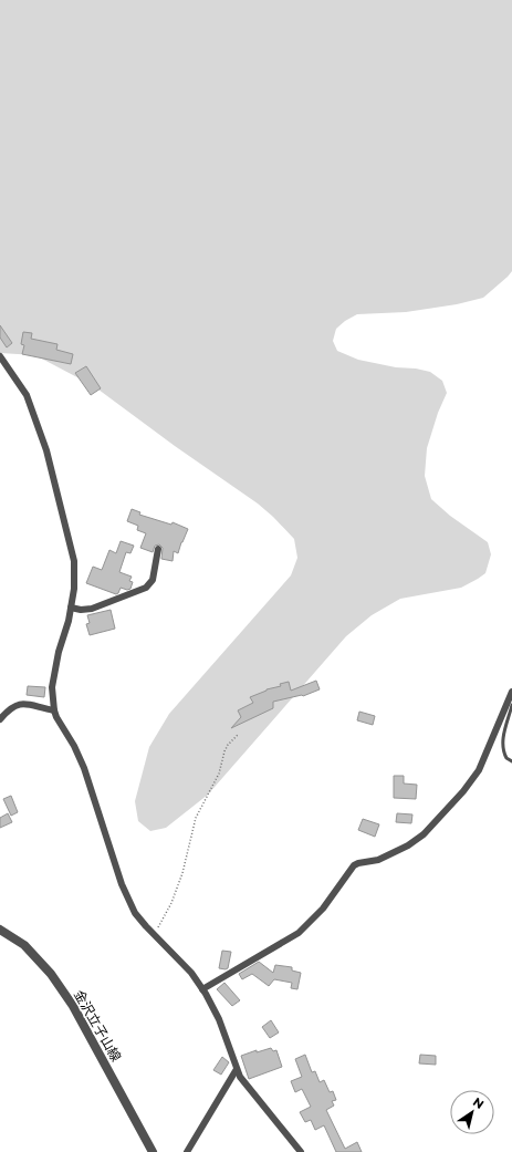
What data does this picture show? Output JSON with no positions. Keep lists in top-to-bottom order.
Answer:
{
  "streets": {
    "street": ["金沢立子山線"]
  },
  "north": "top right"
}
